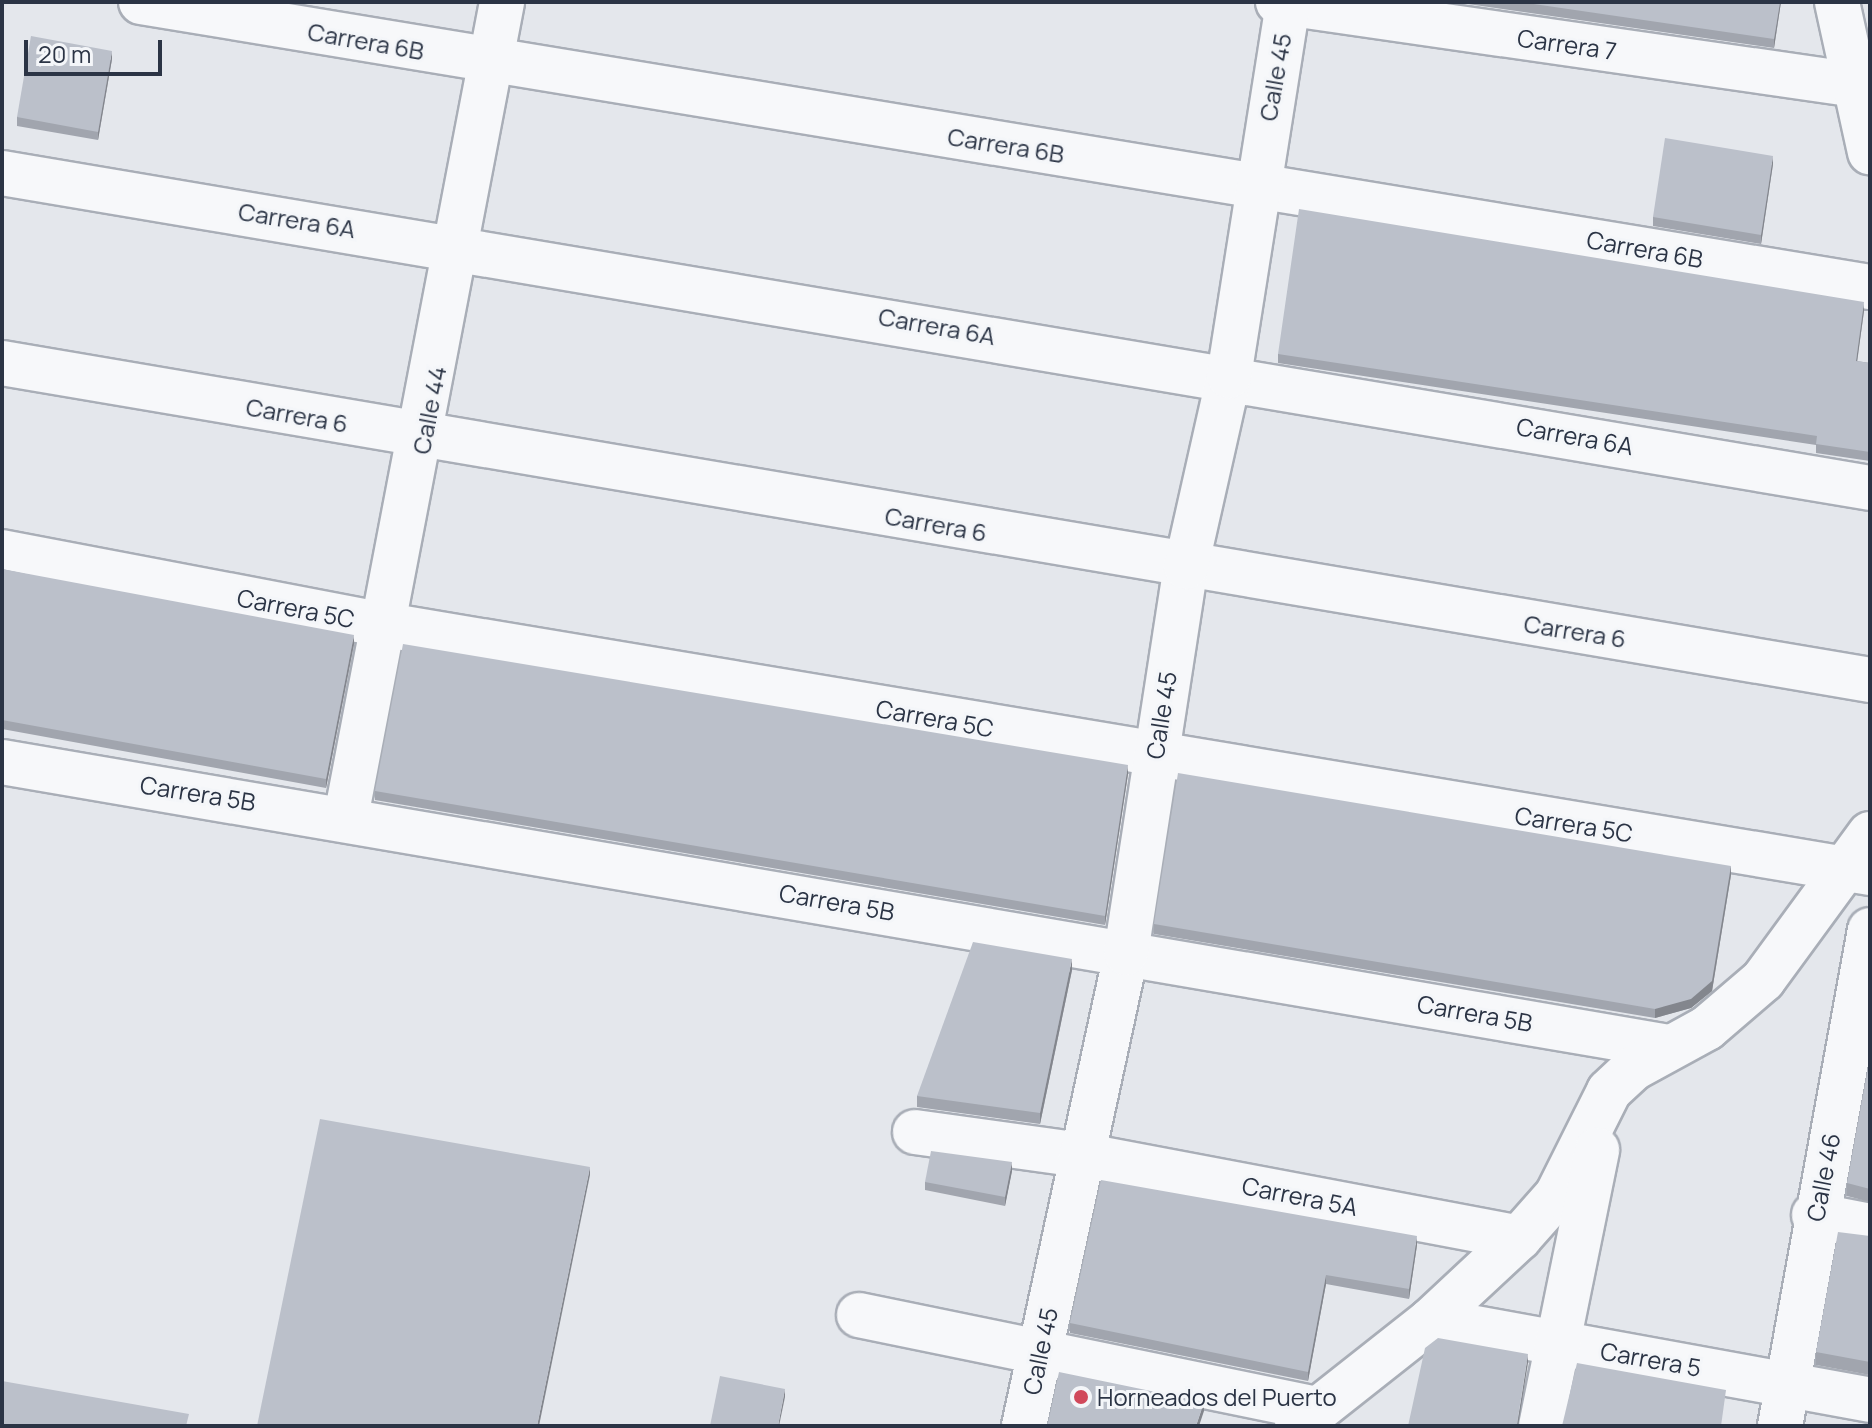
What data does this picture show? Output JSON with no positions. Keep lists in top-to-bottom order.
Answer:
{
  "streets": {
    "street": [
      "Carrera 6B",
      "Carrera 7",
      "Calle 45",
      "Carrera 6A",
      "Calle 44",
      "Carrera 6",
      "Carrera 5C",
      "Carrera 5B",
      "Calle 46",
      "Carrera 5A",
      "Carrera 5"
    ]
  },
  "crossings": [
    ["Carrera 6B", "Calle 45"],
    ["Carrera 6B", "Calle 44"],
    ["Carrera 7", "Calle 45"],
    ["Calle 45", "Carrera 6A"],
    ["Calle 45", "Carrera 6"],
    ["Calle 45", "Carrera 5C"],
    ["Calle 45", "Carrera 5B"],
    ["Calle 45", "Carrera 5A"],
    ["Carrera 6A", "Calle 44"],
    ["Calle 44", "Carrera 6"],
    ["Calle 44", "Carrera 5C"],
    ["Calle 44", "Carrera 5B"],
    ["Calle 46", "Carrera 5"]
  ],
  "places": ["Horneados del Puerto"],
  "scale_bar": "20 m"
}
